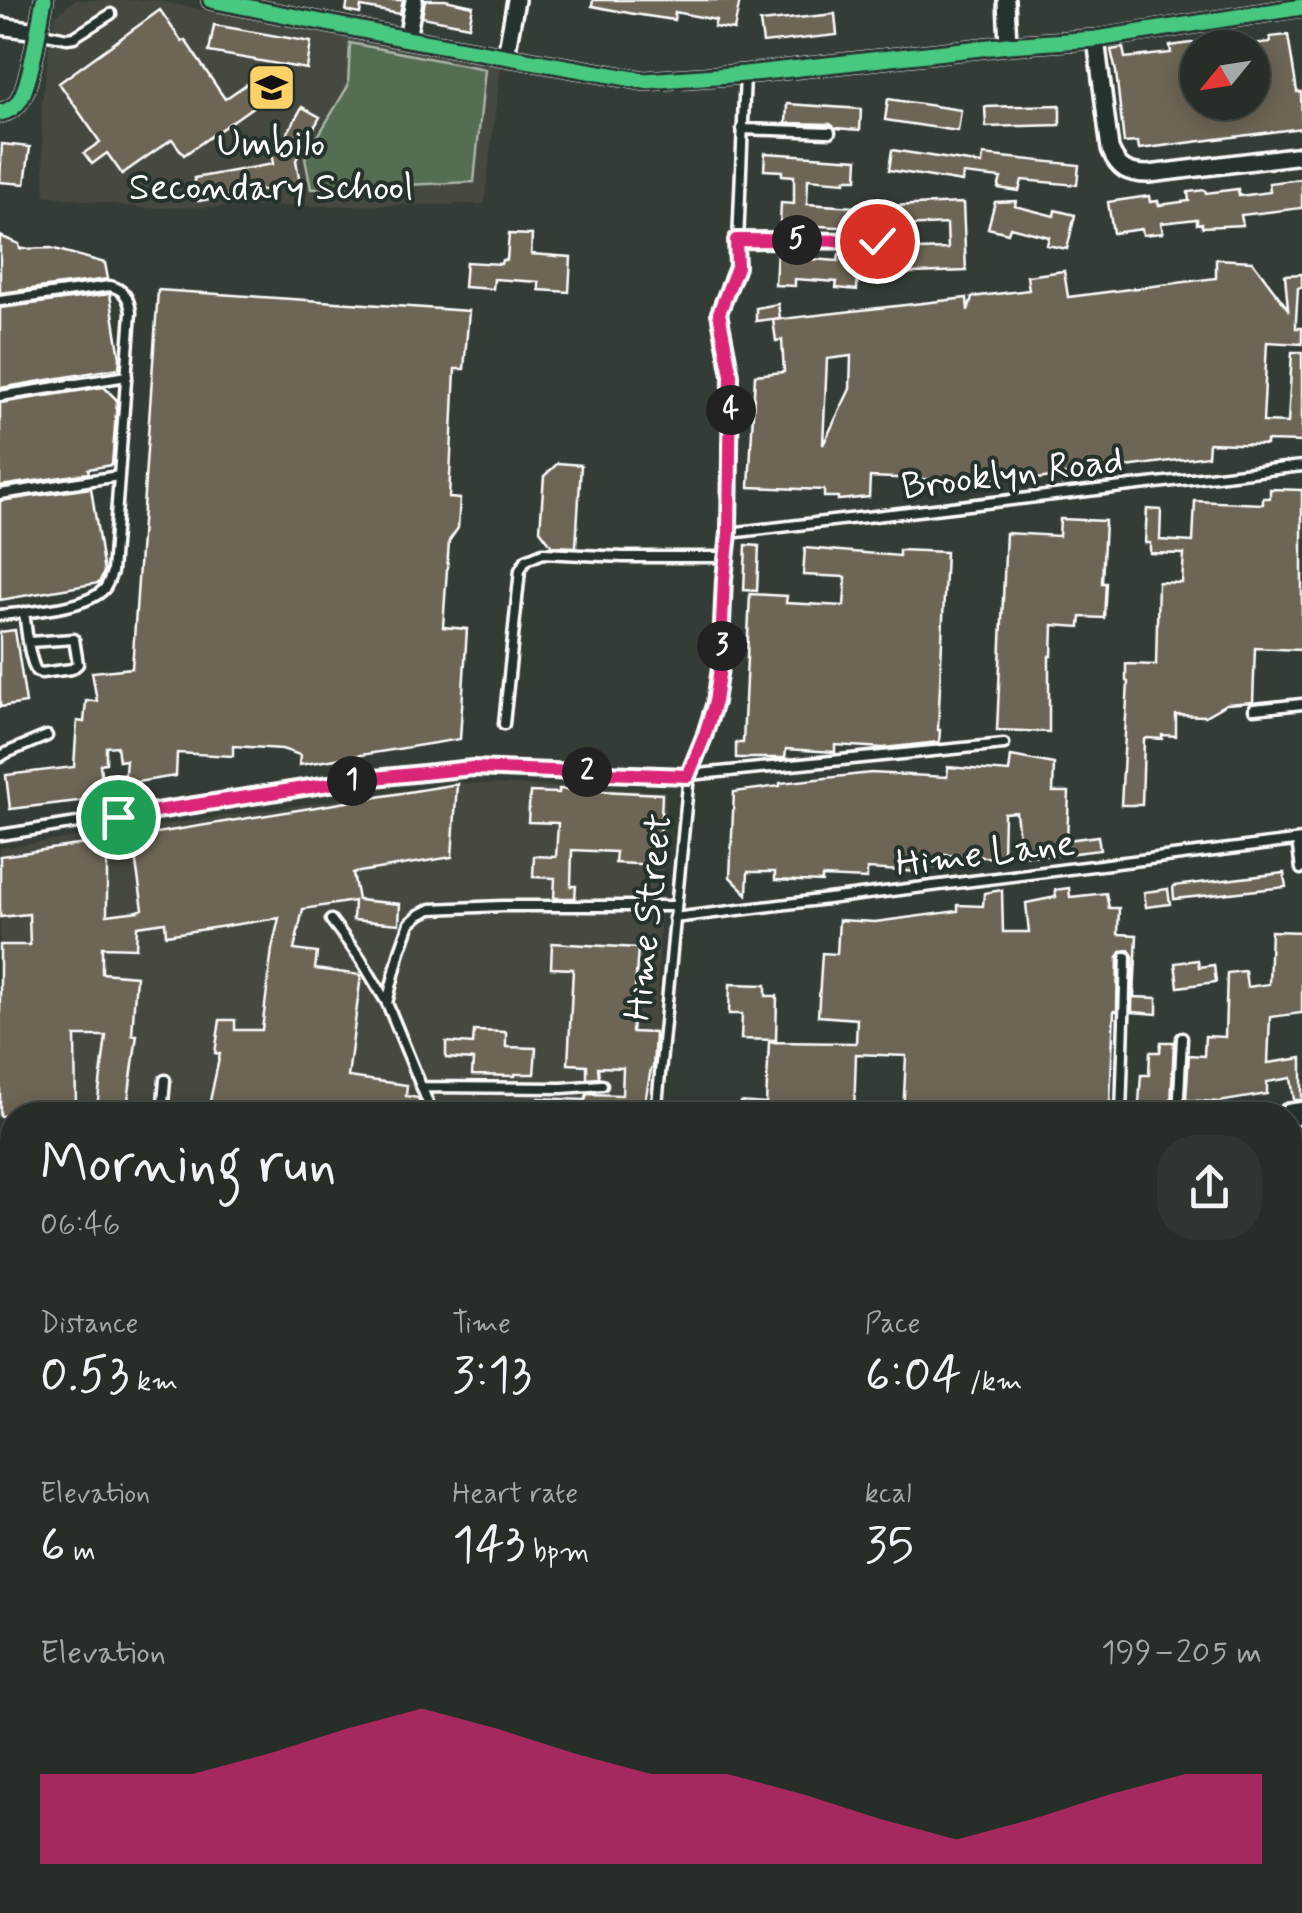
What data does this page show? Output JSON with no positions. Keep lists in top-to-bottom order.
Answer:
{
  "streets": {
    "lane": ["Brooklyn Road", "Hime Lane", "Hime Street"]
  },
  "crossings": [
    ["Brooklyn Road", "Hime Street"],
    ["Hime Lane", "Hime Street"]
  ],
  "places": {
    "school or university": ["Umbilo Secondary School"]
  },
  "north": "bottom left",
  "page": {
    "pins": [
      "5",
      "4",
      "3",
      "2",
      "1"
    ],
    "heading": ["Morning run", "06:46"],
    "stats": [
      ["Distance", "0.53 km"],
      ["Time", "3:13"],
      ["Pace", "6:04 /km"],
      ["Elevation", "6 m"],
      ["Heart rate", "143 bpm"],
      ["kcal", "35"]
    ],
    "chart": ["Elevation", "199–205 m"]
  }
}
